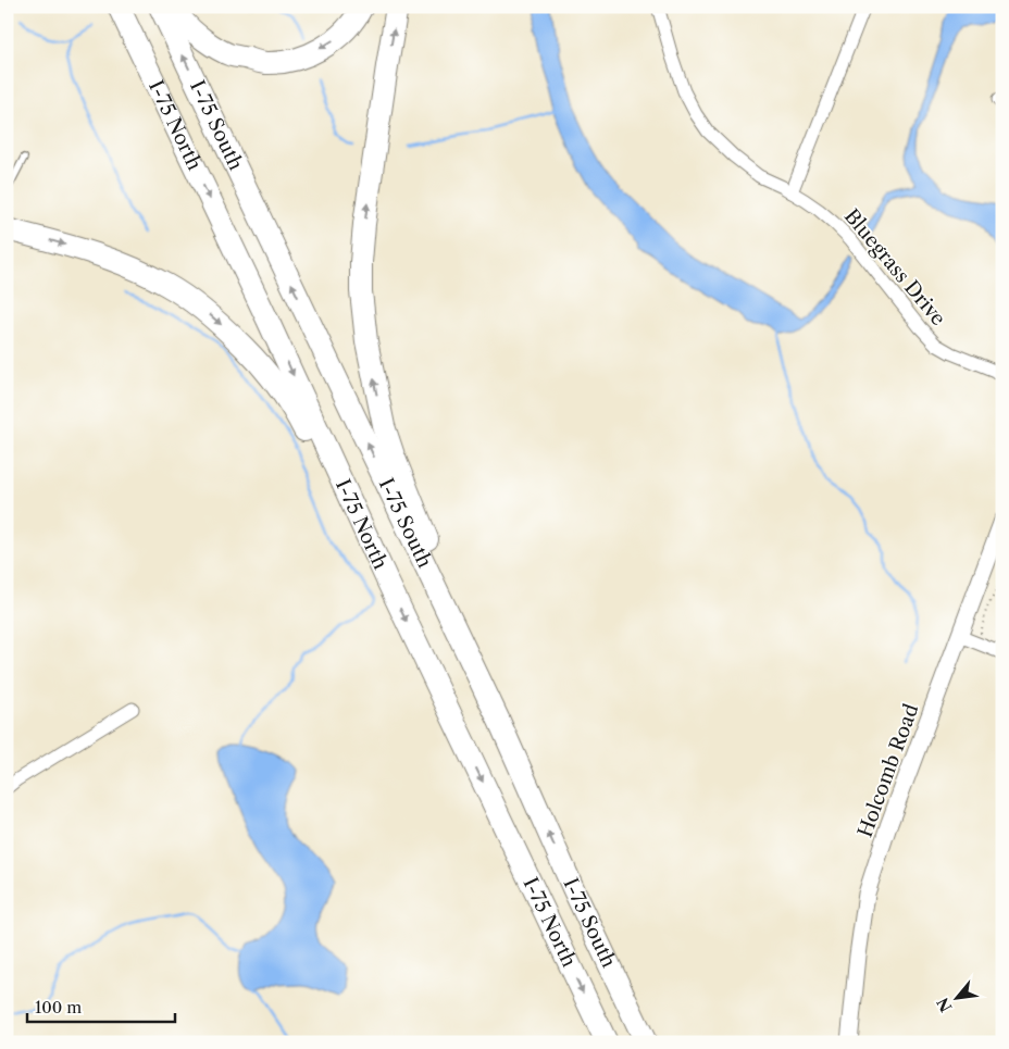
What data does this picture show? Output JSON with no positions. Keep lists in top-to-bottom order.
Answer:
{
  "streets": {
    "highway": ["I-75 North", "I-75 South"],
    "street": ["Bluegrass Drive", "Holcomb Road"]
  },
  "scale_bar": "100 m",
  "north": "bottom left"
}
